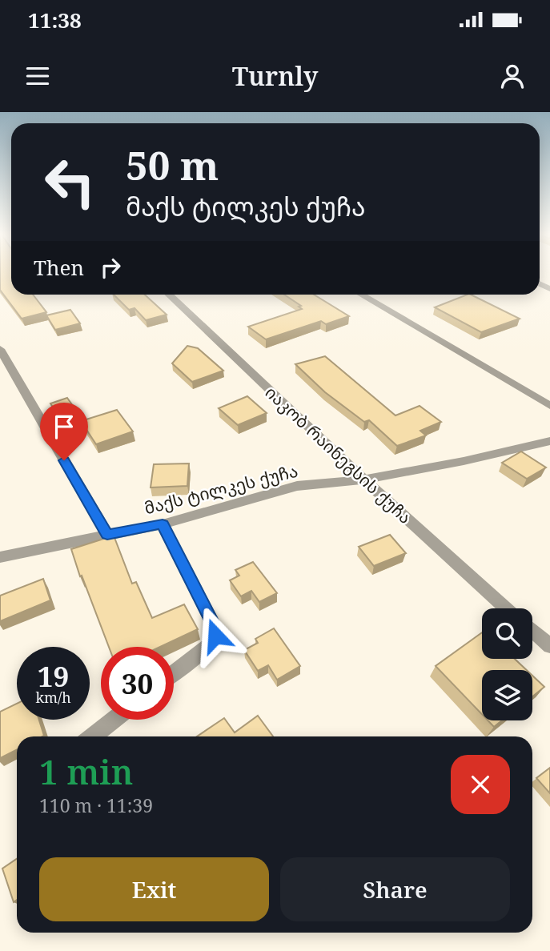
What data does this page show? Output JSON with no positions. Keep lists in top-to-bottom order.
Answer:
{
  "streets": {
    "street": ["იაკობ რაინეგსის ქუჩა", "მაქს ტილკეს ქუჩა"]
  },
  "crossings": [
    ["იაკობ რაინეგსის ქუჩა", "მაქს ტილკეს ქუჩა"]
  ],
  "page": {
    "status": "11:38",
    "header": "Turnly",
    "turn": ["50 m", "მაქს ტილკეს ქუჩა"],
    "then": "Then",
    "speed": "19 km/h",
    "limit": "30",
    "heading": ["1 min", "110 m · 11:39"],
    "buttons": ["Exit", "Share"]
  }
}
